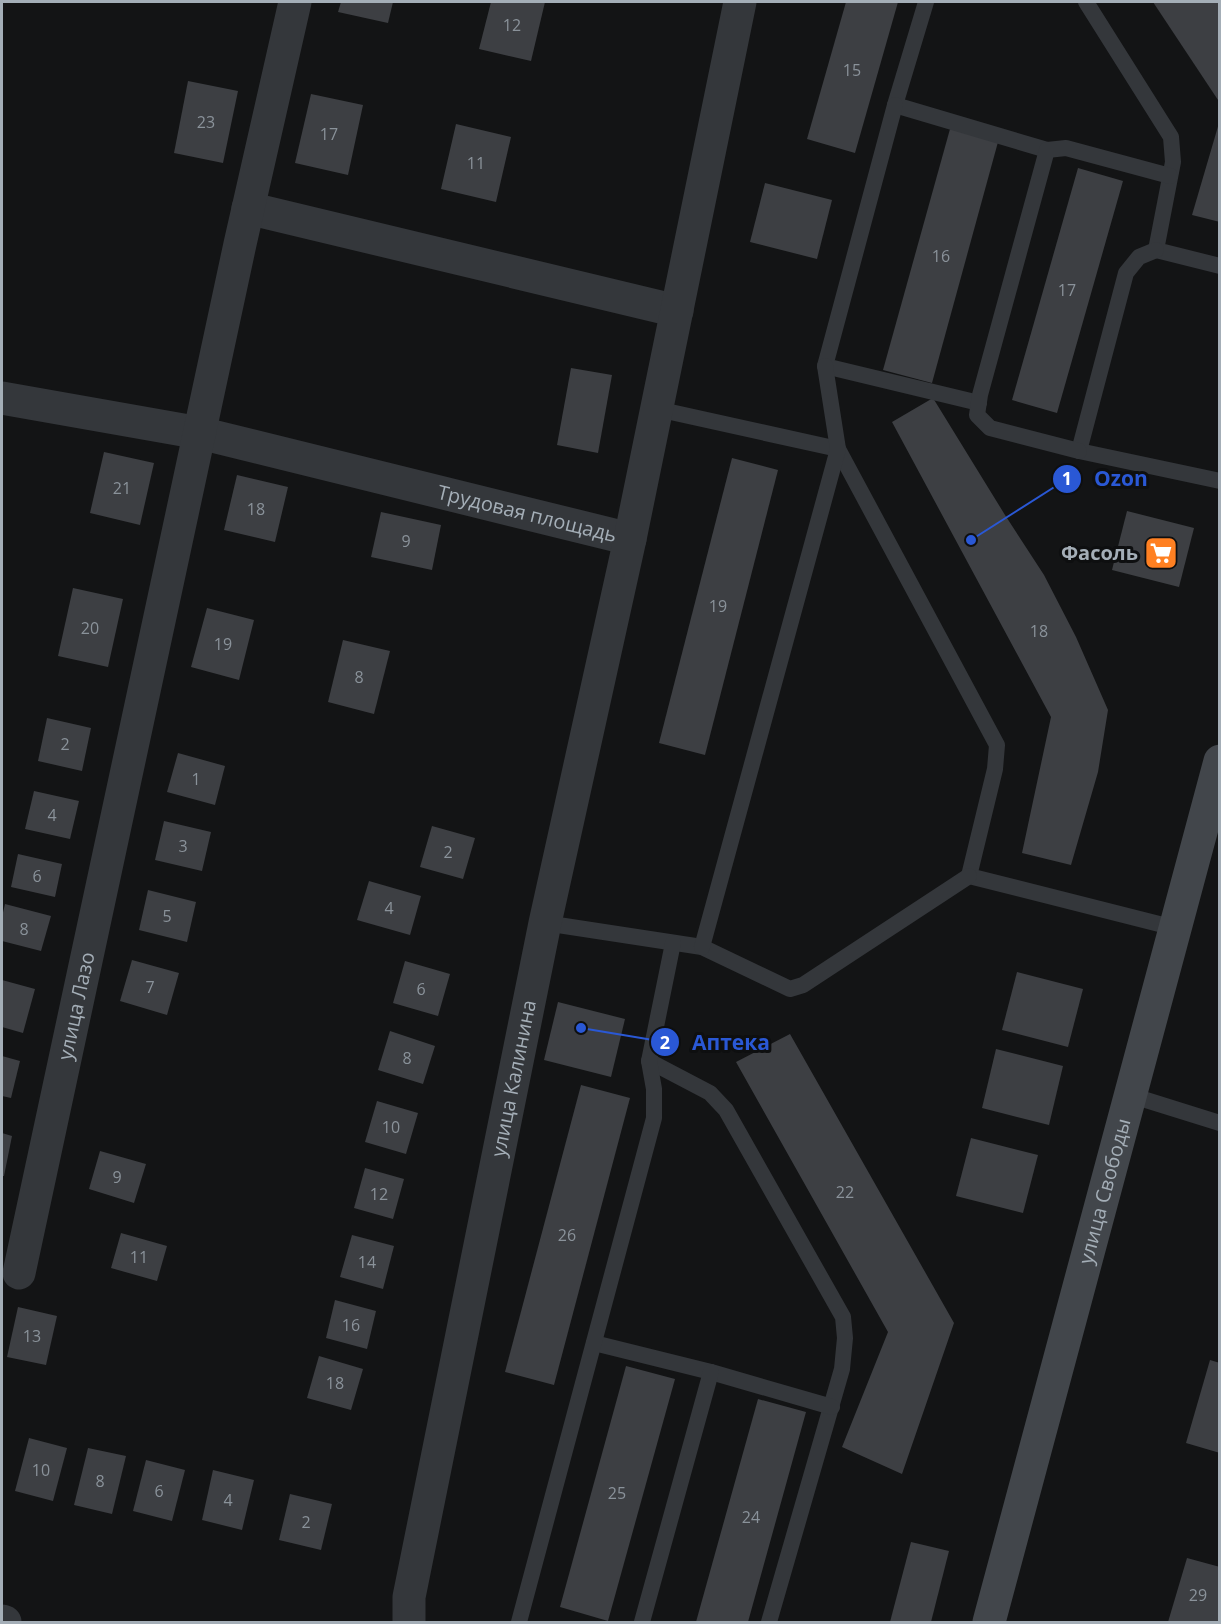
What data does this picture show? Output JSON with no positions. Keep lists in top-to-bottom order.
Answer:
{
  "streets": {
    "main road": ["улица Свободы"],
    "street": ["Трудовая площадь", "улица Лазо", "улица Калинина"]
  },
  "crossings": [
    ["Трудовая площадь", "улица Лазо"],
    ["Трудовая площадь", "улица Калинина"]
  ],
  "places": {
    "other": ["Ozon", "Аптека"],
    "supermarket": ["Фасоль"]
  },
  "house_numbers": [
    "12",
    "15",
    "23",
    "17",
    "11",
    "16",
    "17",
    "21",
    "18",
    "9",
    "19",
    "20",
    "18",
    "19",
    "8",
    "2",
    "1",
    "4",
    "3",
    "2",
    "6",
    "4",
    "5",
    "8",
    "7",
    "6",
    "8",
    "10",
    "9",
    "22",
    "12",
    "26",
    "11",
    "14",
    "16",
    "13",
    "18",
    "10",
    "8",
    "6",
    "25",
    "4",
    "24",
    "2",
    "29"
  ]
}
